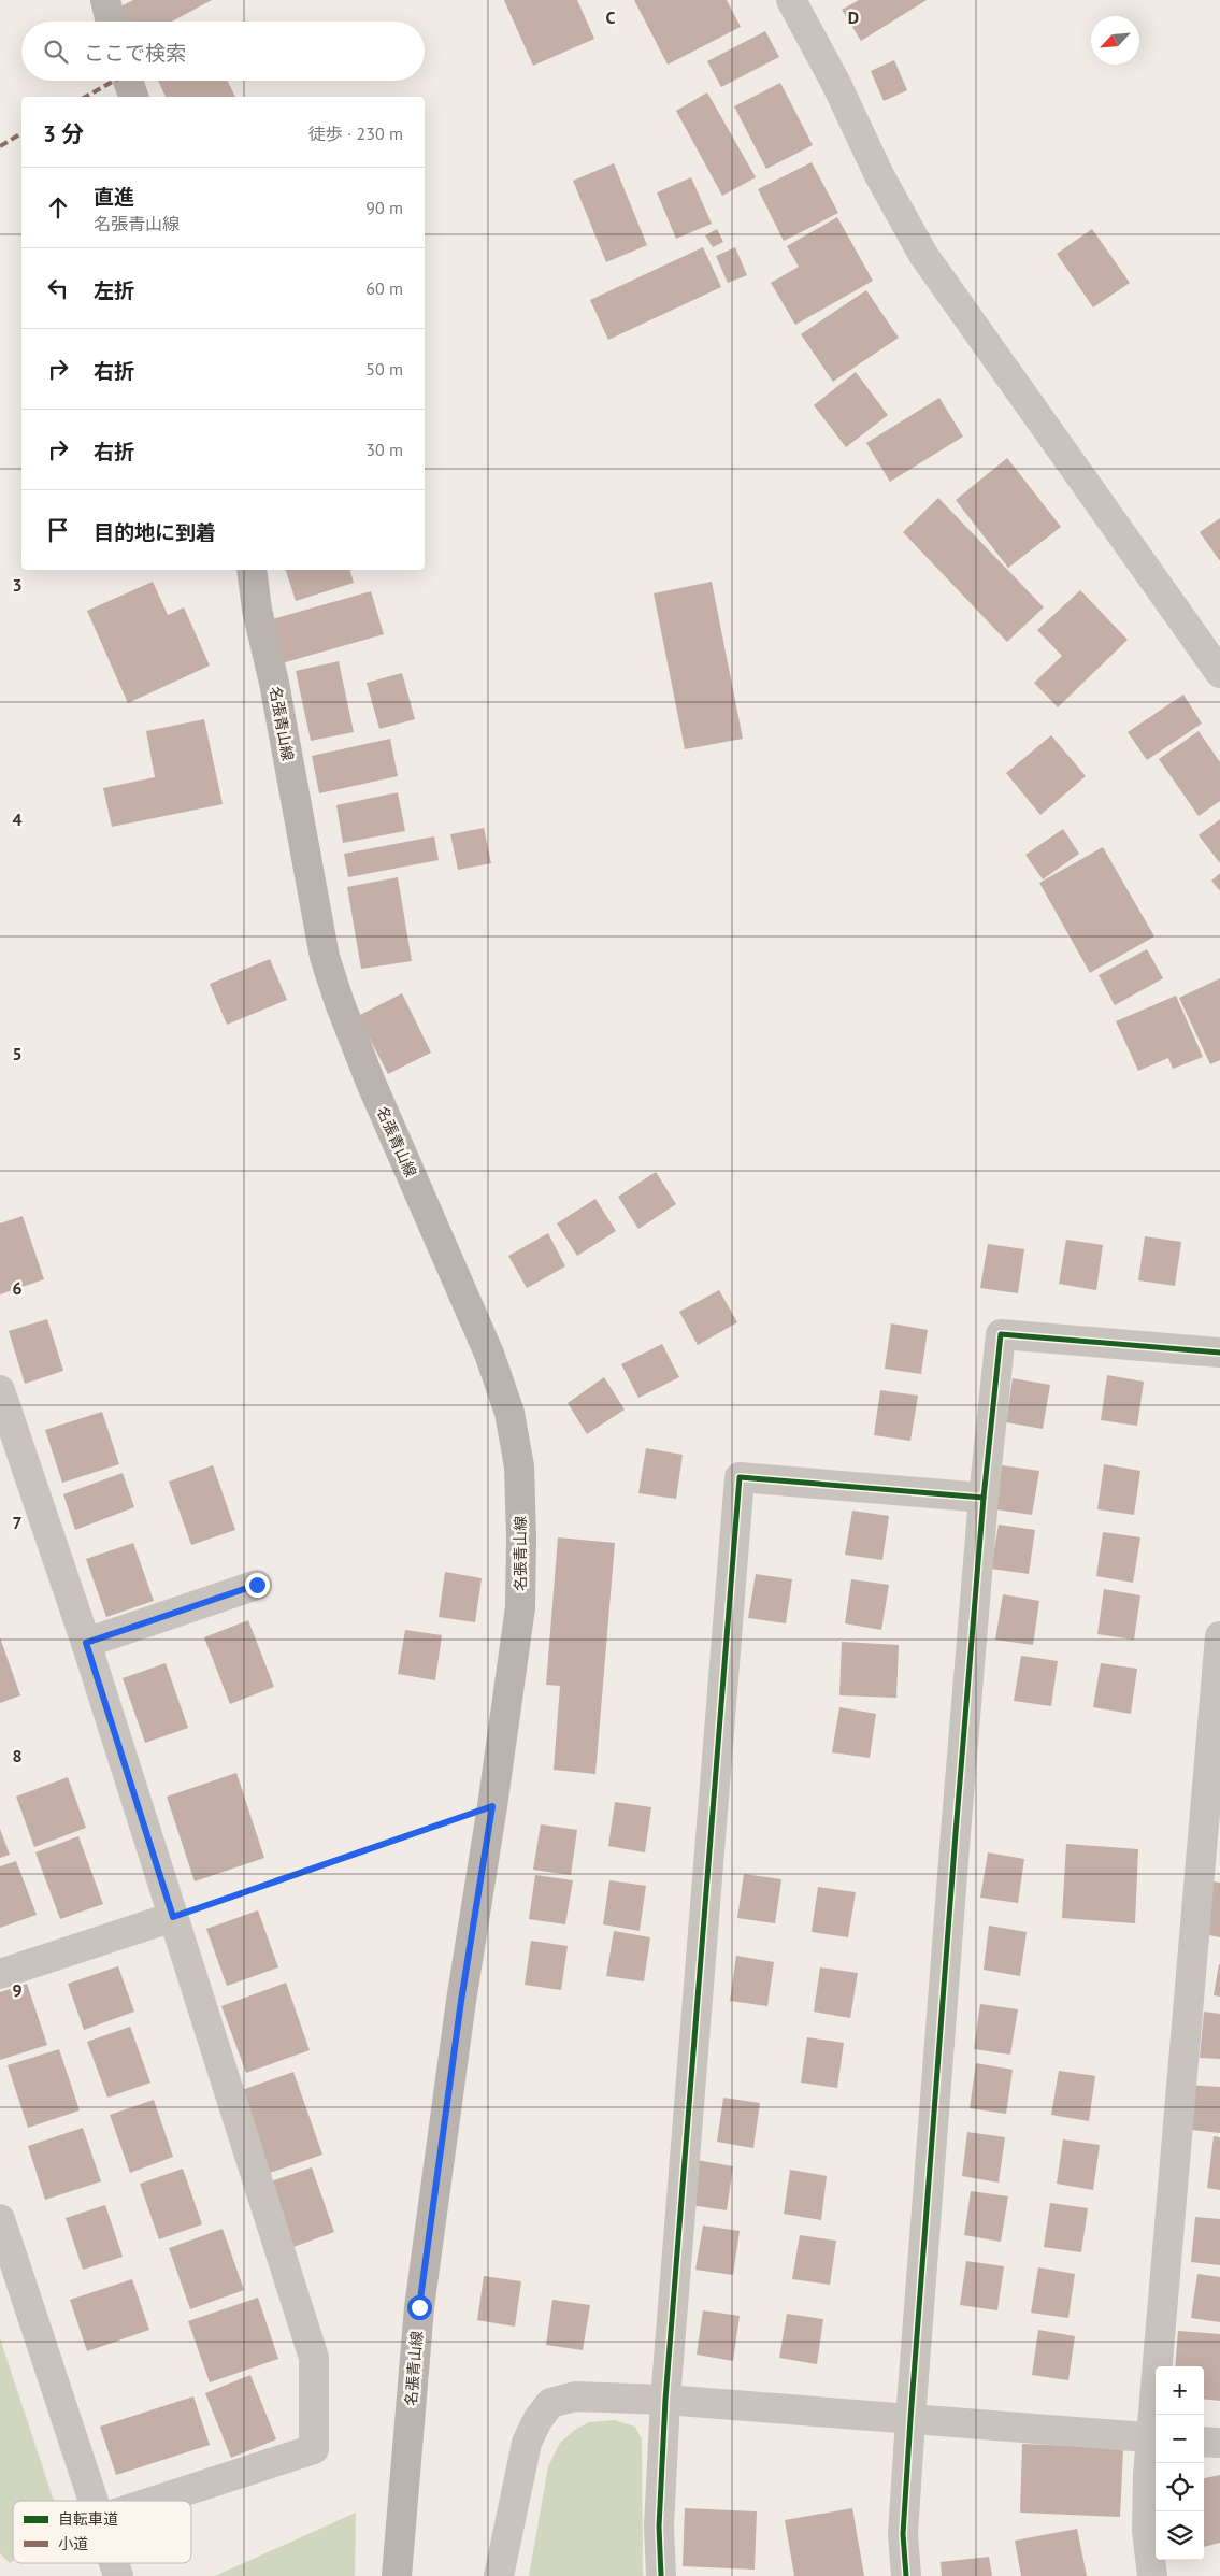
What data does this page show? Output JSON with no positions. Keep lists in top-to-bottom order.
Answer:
{
  "streets": {
    "main road": ["名張青山線"]
  },
  "legend": ["自転車道", "小道"],
  "north": "bottom left",
  "page": {
    "search": "ここで検索",
    "heading": ["3 分", "徒歩 · 230 m"],
    "list": [
      ["直進", "名張青山線", "90 m"],
      ["左折", "60 m"],
      ["右折", "50 m"],
      ["右折", "30 m"],
      "目的地に到着"
    ],
    "map_buttons": ["+", "−"]
  },
  "grid": {
    "columns": ["C", "D"],
    "rows": [
      "3",
      "4",
      "5",
      "6",
      "7",
      "8",
      "9"
    ]
  }
}
